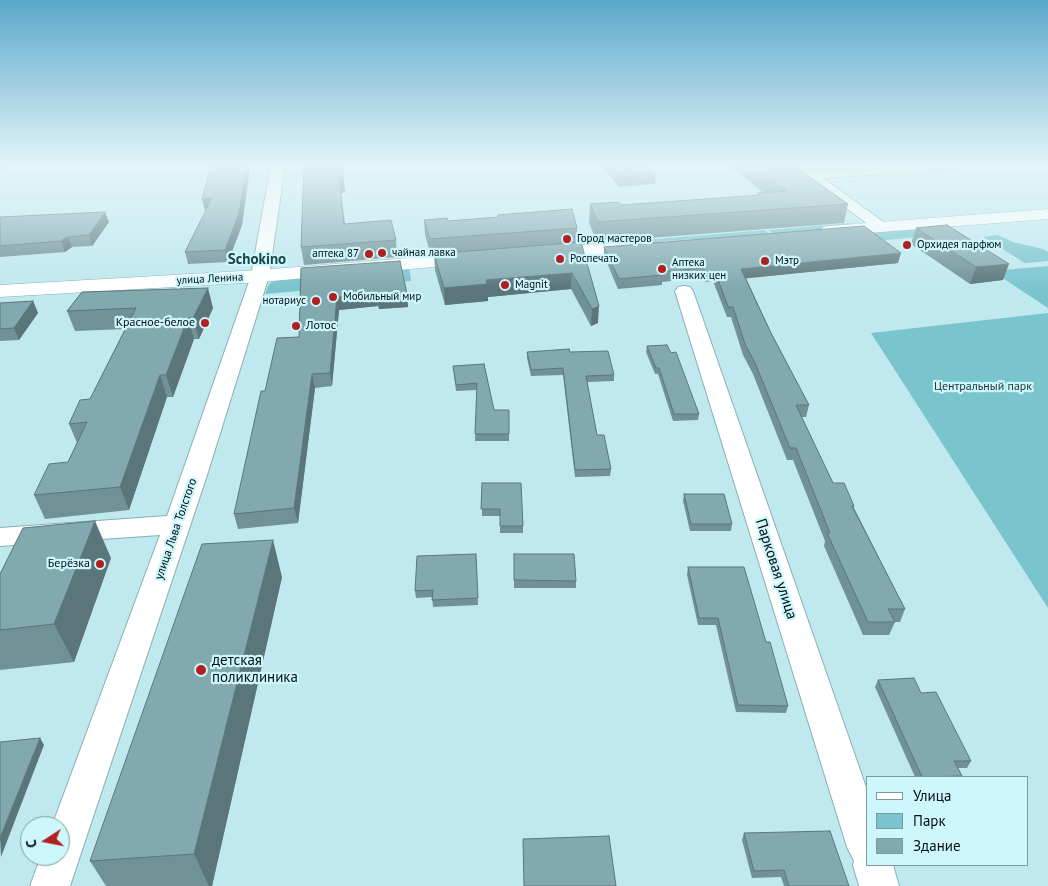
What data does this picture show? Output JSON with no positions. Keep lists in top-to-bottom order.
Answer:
{
  "streets": {
    "street": ["улица Ленина", "улица Льва Толстого", "Парковая улица"]
  },
  "crossings": [
    ["улица Ленина", "улица Льва Толстого"]
  ],
  "districts": ["Schokino"],
  "parks": ["Центральный парк"],
  "places": [
    "Город мастеров",
    "Орхидея парфюм",
    "чайная лавка",
    "аптека 87",
    "Роспечать",
    "Мэтр",
    "Аптека низких цен",
    "Magnit",
    "Мобильный мир",
    "нотариус",
    "Красное-белое",
    "Лотос",
    "Берёзка",
    "детская поликлиника"
  ],
  "legend": ["Улица", "Парк", "Здание"],
  "north": "left"
}
